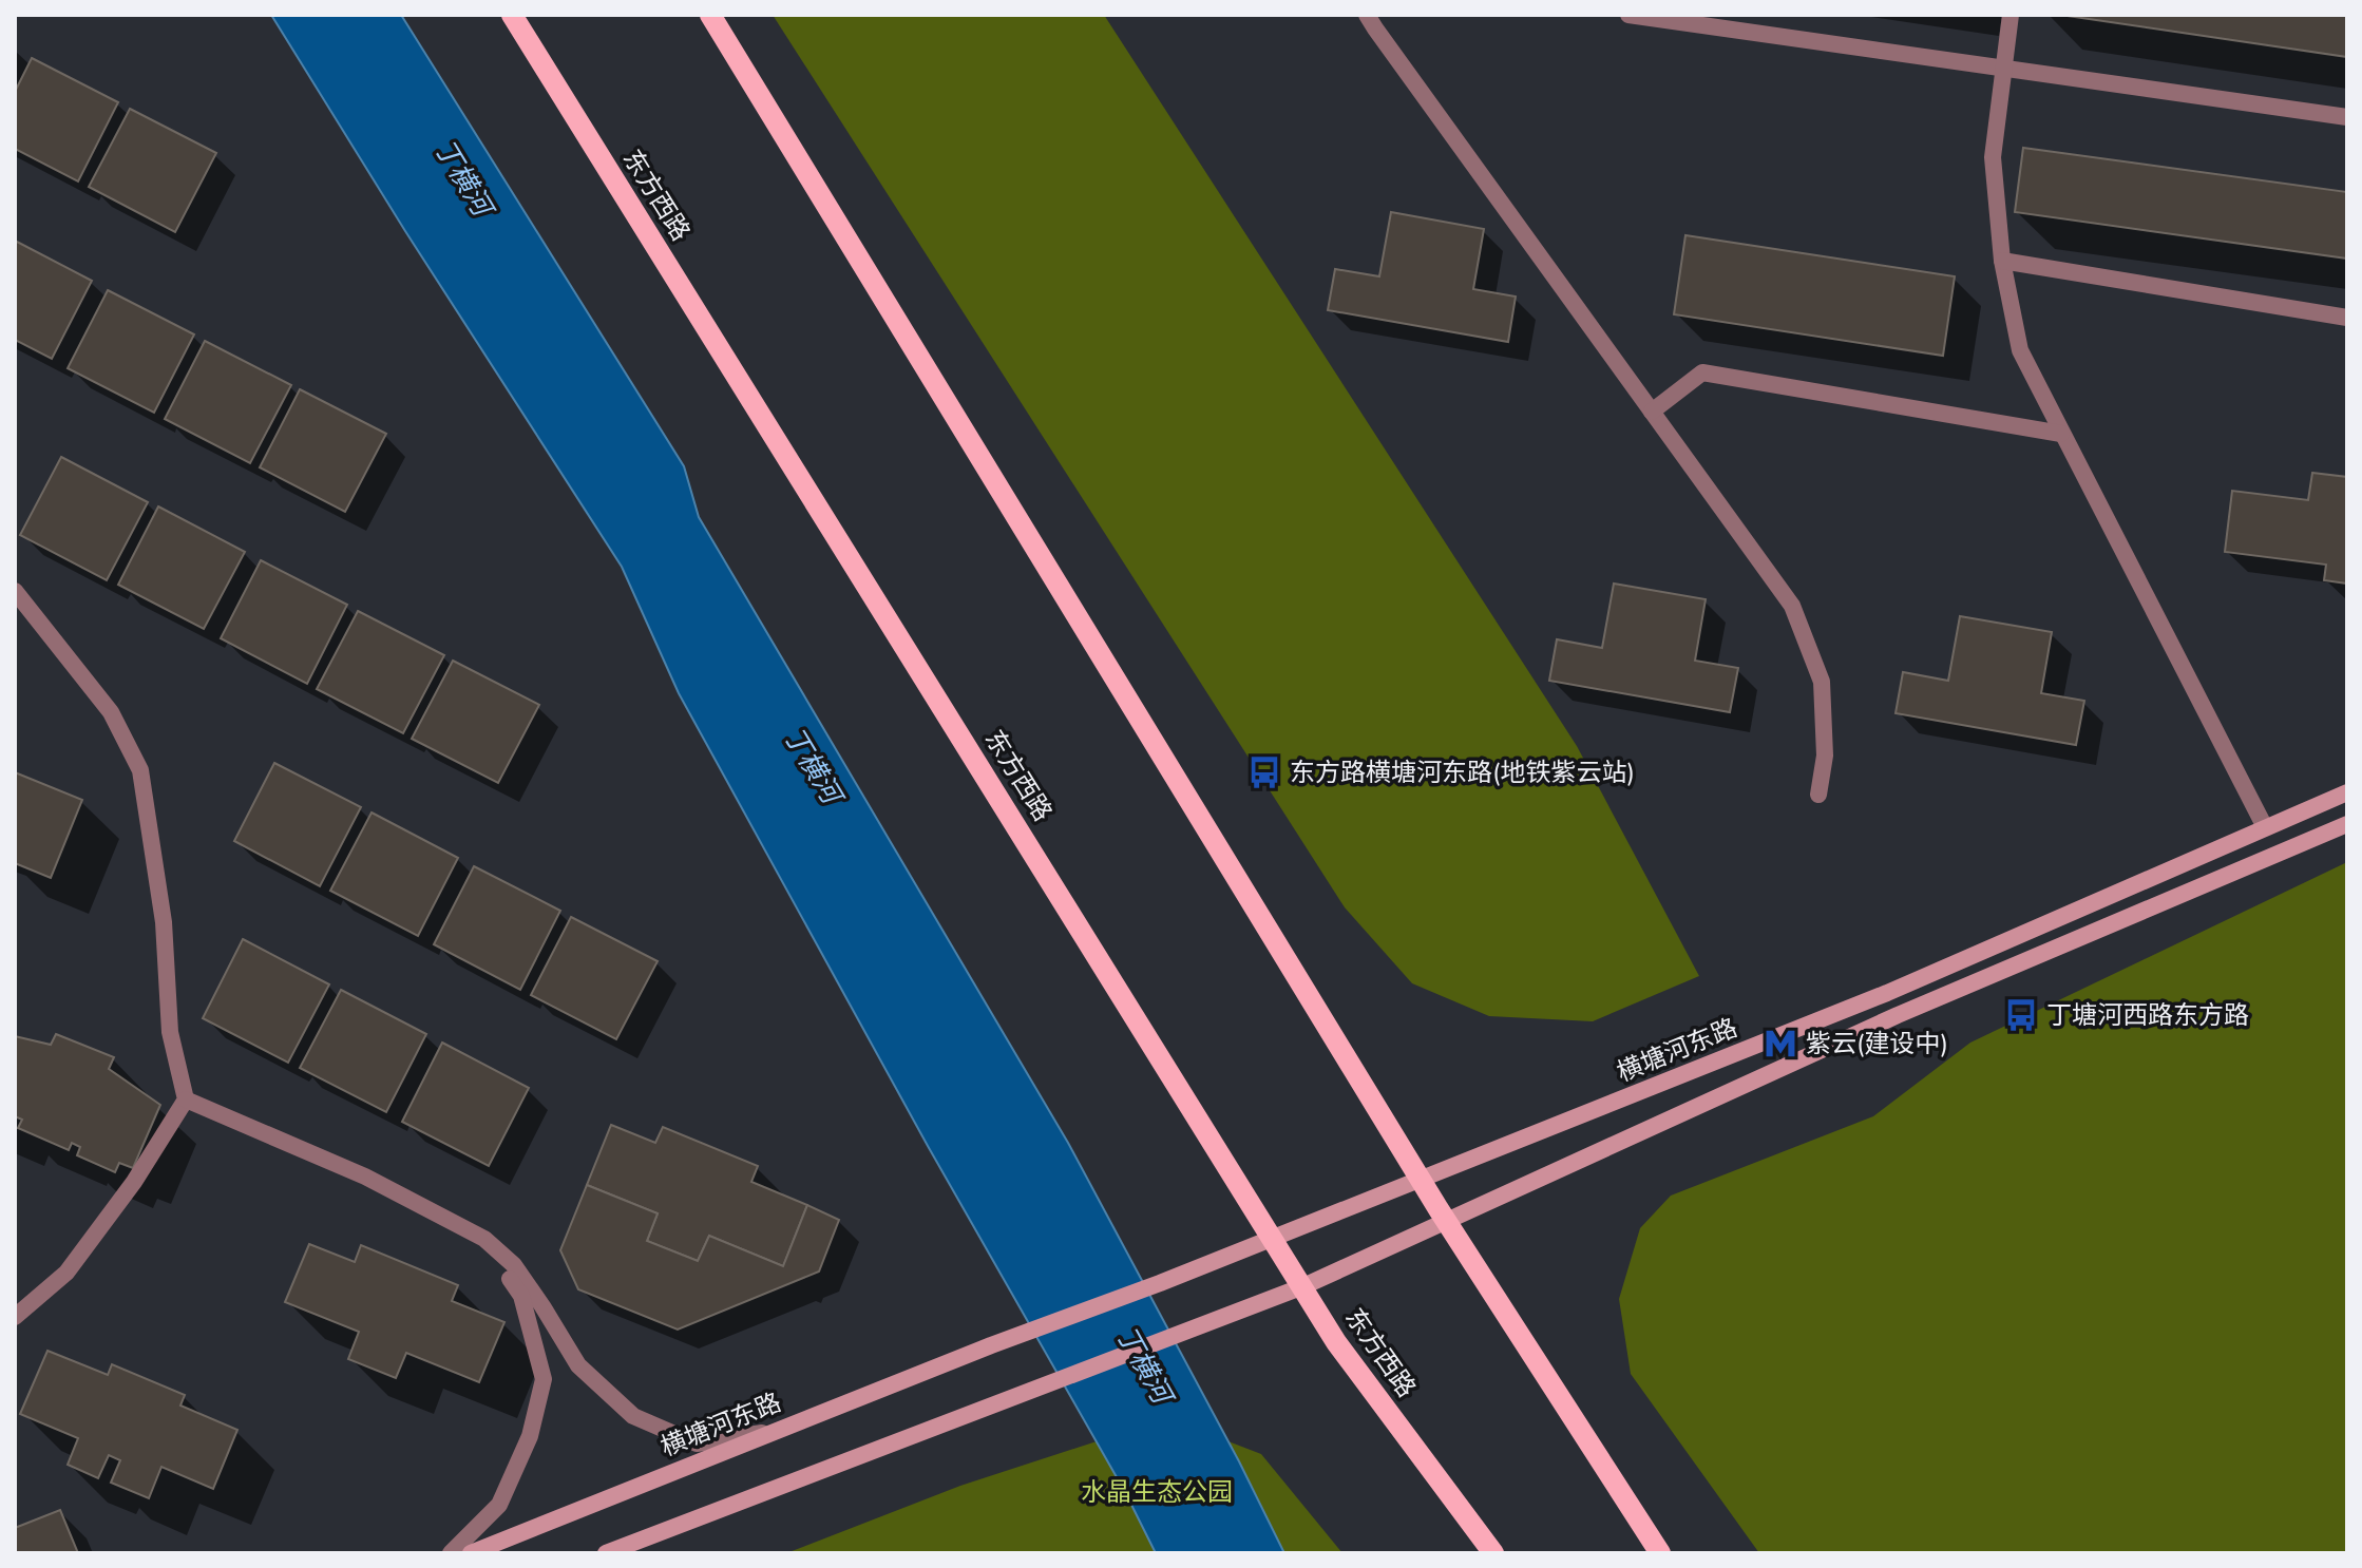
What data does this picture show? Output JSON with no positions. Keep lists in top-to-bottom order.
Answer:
{
  "streets": {
    "main road": ["东方西路", "横塘河东路"]
  },
  "crossings": [
    ["东方西路", "横塘河东路"]
  ],
  "water": ["丁横河"],
  "parks": ["水晶生态公园"],
  "places": {
    "bus stop": ["东方路横塘河东路(地铁紫云站)", "丁塘河西路东方路"],
    "metro station": ["紫云(建设中)"]
  }
}
